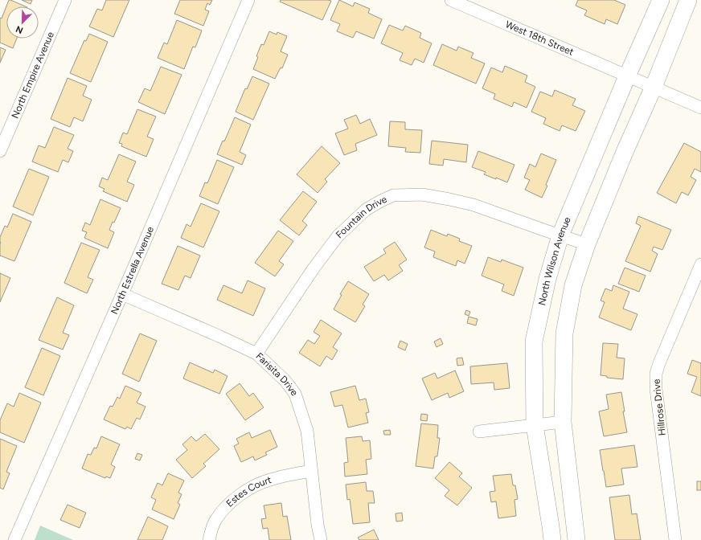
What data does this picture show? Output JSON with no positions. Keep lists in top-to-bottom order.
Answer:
{
  "streets": {
    "main road": ["North Wilson Avenue"],
    "street": [
      "West 18th Street",
      "North Empire Avenue",
      "Fountain Drive",
      "North Estrella Avenue",
      "Farisita Drive",
      "Hillrose Drive",
      "Estes Court"
    ]
  },
  "crossings": [
    ["West 18th Street", "North Wilson Avenue"],
    ["Fountain Drive", "North Wilson Avenue"],
    ["Fountain Drive", "Farisita Drive"],
    ["North Estrella Avenue", "Farisita Drive"],
    ["Farisita Drive", "Estes Court"]
  ],
  "north": "bottom left"
}
